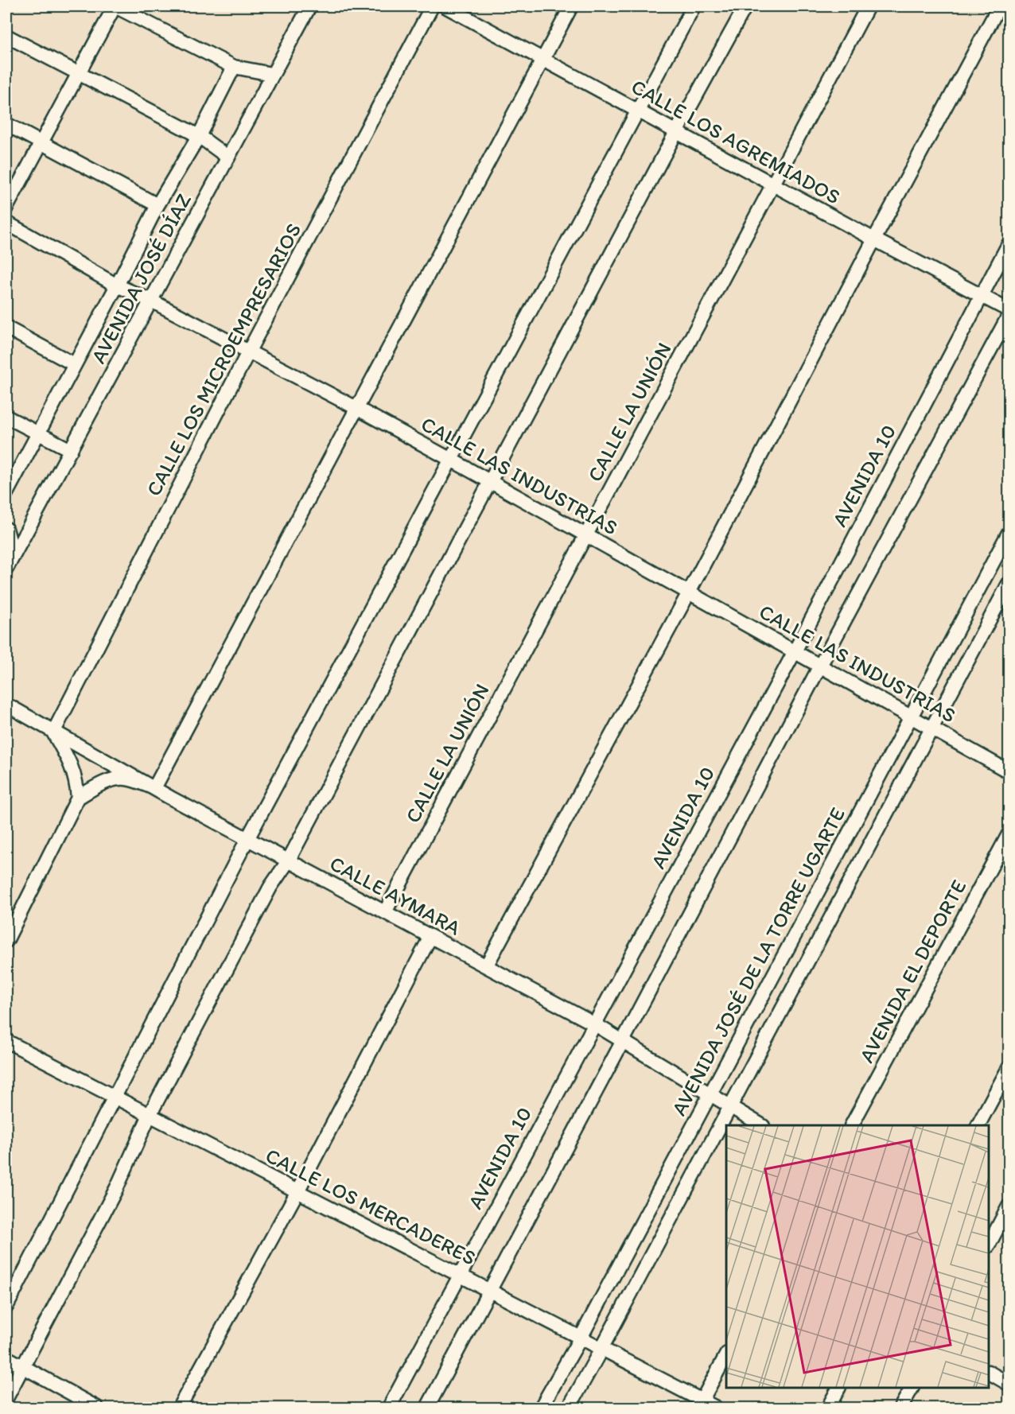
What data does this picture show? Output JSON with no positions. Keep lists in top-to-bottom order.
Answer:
{
  "streets": {
    "street": [
      "CALLE LOS AGREMIADOS",
      "AVENIDA JOSÉ DÍAZ",
      "CALLE LOS MICROEMPRESARIOS",
      "CALLE LA UNIÓN",
      "CALLE LAS INDUSTRIAS",
      "AVENIDA 10",
      "CALLE AYMARA",
      "AVENIDA JOSÉ DE LA TORRE UGARTE",
      "AVENIDA EL DEPORTE",
      "CALLE LOS MERCADERES"
    ]
  },
  "crossings": [
    ["CALLE LOS AGREMIADOS", "CALLE LA UNIÓN"],
    ["CALLE LOS AGREMIADOS", "AVENIDA 10"],
    ["AVENIDA JOSÉ DÍAZ", "CALLE LAS INDUSTRIAS"],
    ["CALLE LOS MICROEMPRESARIOS", "CALLE LAS INDUSTRIAS"],
    ["CALLE LOS MICROEMPRESARIOS", "CALLE AYMARA"],
    ["CALLE LA UNIÓN", "CALLE LAS INDUSTRIAS"],
    ["CALLE LA UNIÓN", "CALLE AYMARA"],
    ["CALLE LAS INDUSTRIAS", "AVENIDA 10"],
    ["CALLE LAS INDUSTRIAS", "AVENIDA JOSÉ DE LA TORRE UGARTE"],
    ["AVENIDA 10", "CALLE AYMARA"],
    ["AVENIDA 10", "CALLE LOS MERCADERES"],
    ["CALLE AYMARA", "AVENIDA JOSÉ DE LA TORRE UGARTE"],
    ["AVENIDA JOSÉ DE LA TORRE UGARTE", "CALLE LOS MERCADERES"]
  ]
}
